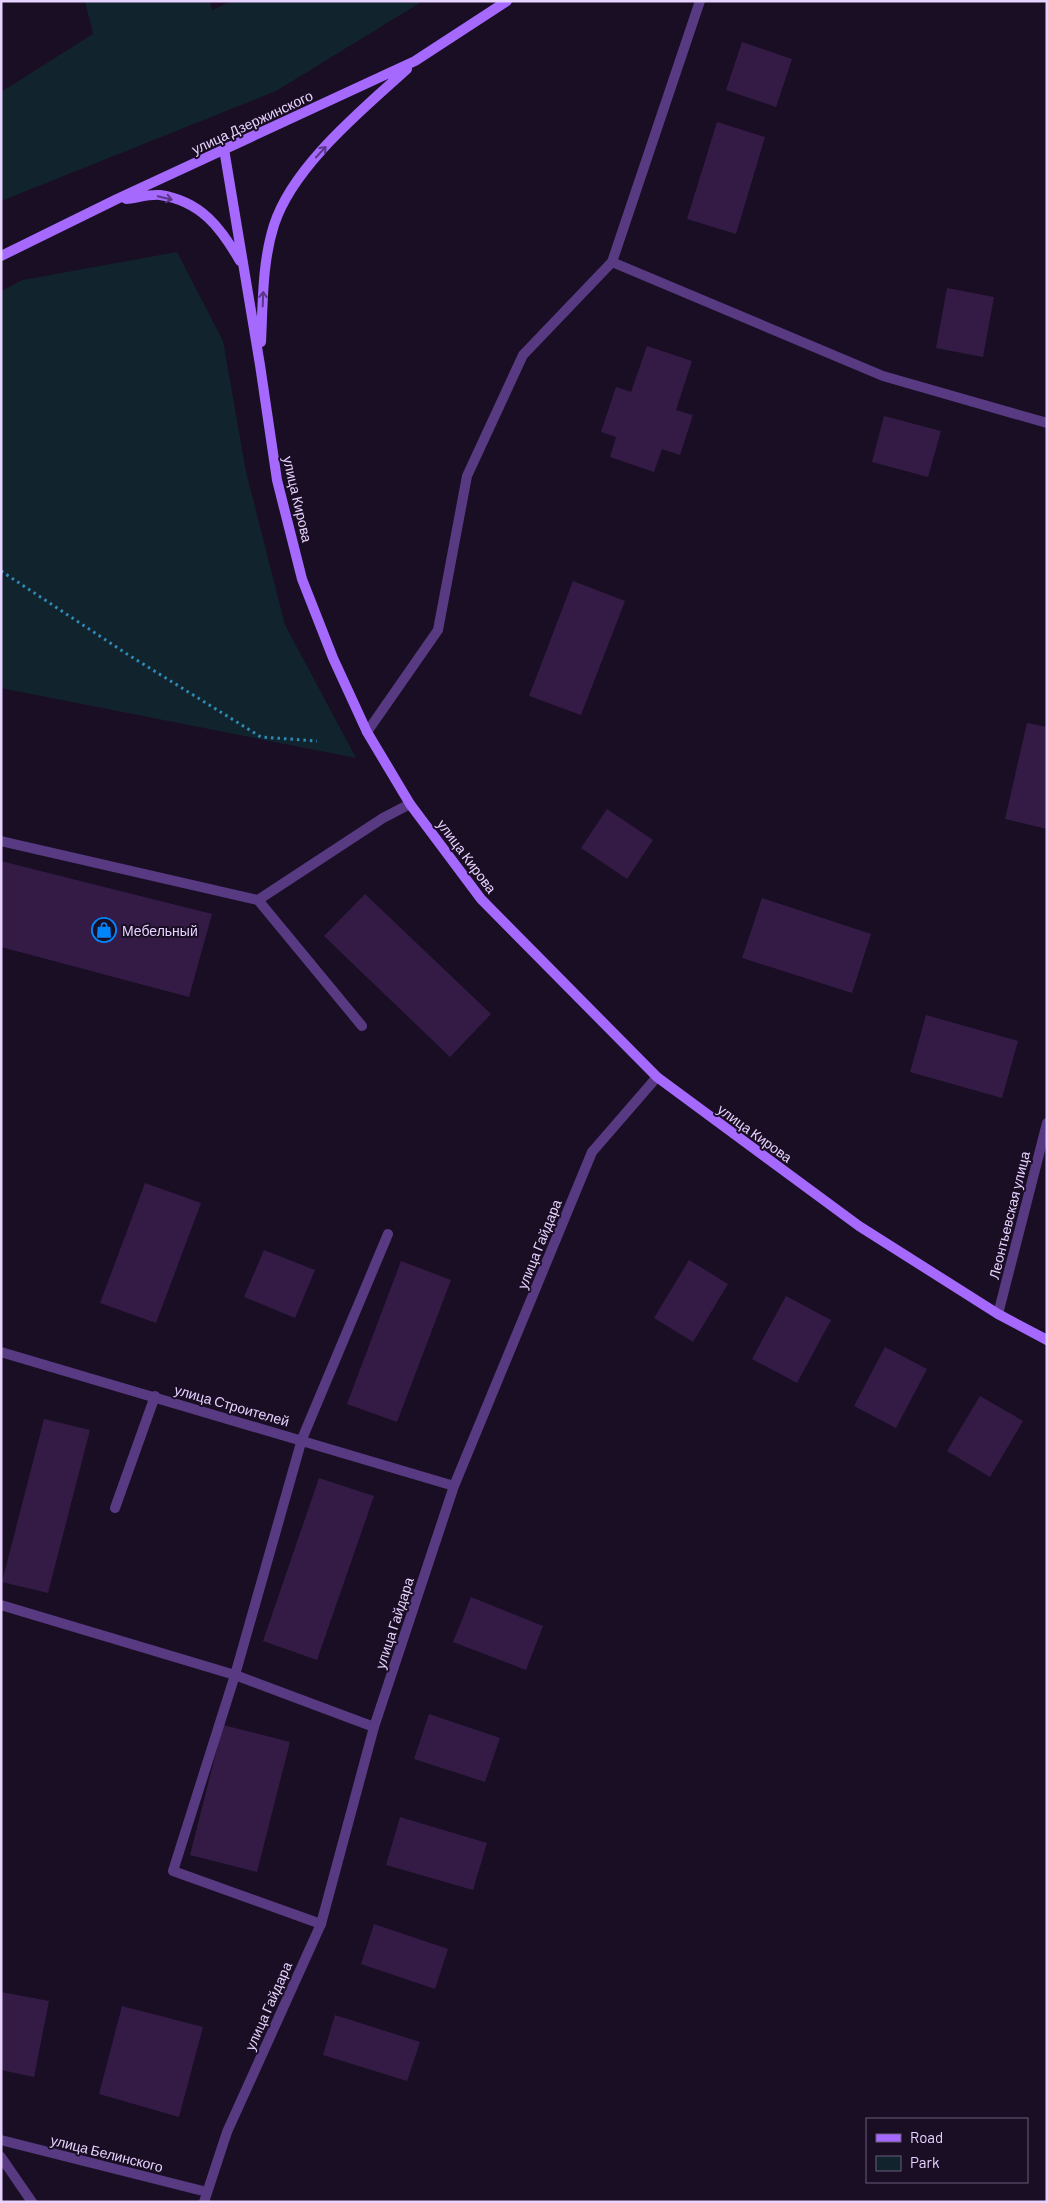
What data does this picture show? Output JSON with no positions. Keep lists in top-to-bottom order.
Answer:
{
  "streets": {
    "main road": ["улица Дзержинского", "улица Кирова"],
    "street": [
      "Леонтьевская улица",
      "улица Гайдара",
      "улица Строителей",
      "улица Белинского"
    ]
  },
  "crossings": [
    ["улица Дзержинского", "улица Кирова"],
    ["улица Кирова", "Леонтьевская улица"],
    ["улица Кирова", "улица Гайдара"],
    ["улица Гайдара", "улица Строителей"],
    ["улица Гайдара", "улица Белинского"]
  ],
  "places": {
    "shop": ["Мебельный"]
  },
  "legend": ["Road", "Park"]
}
